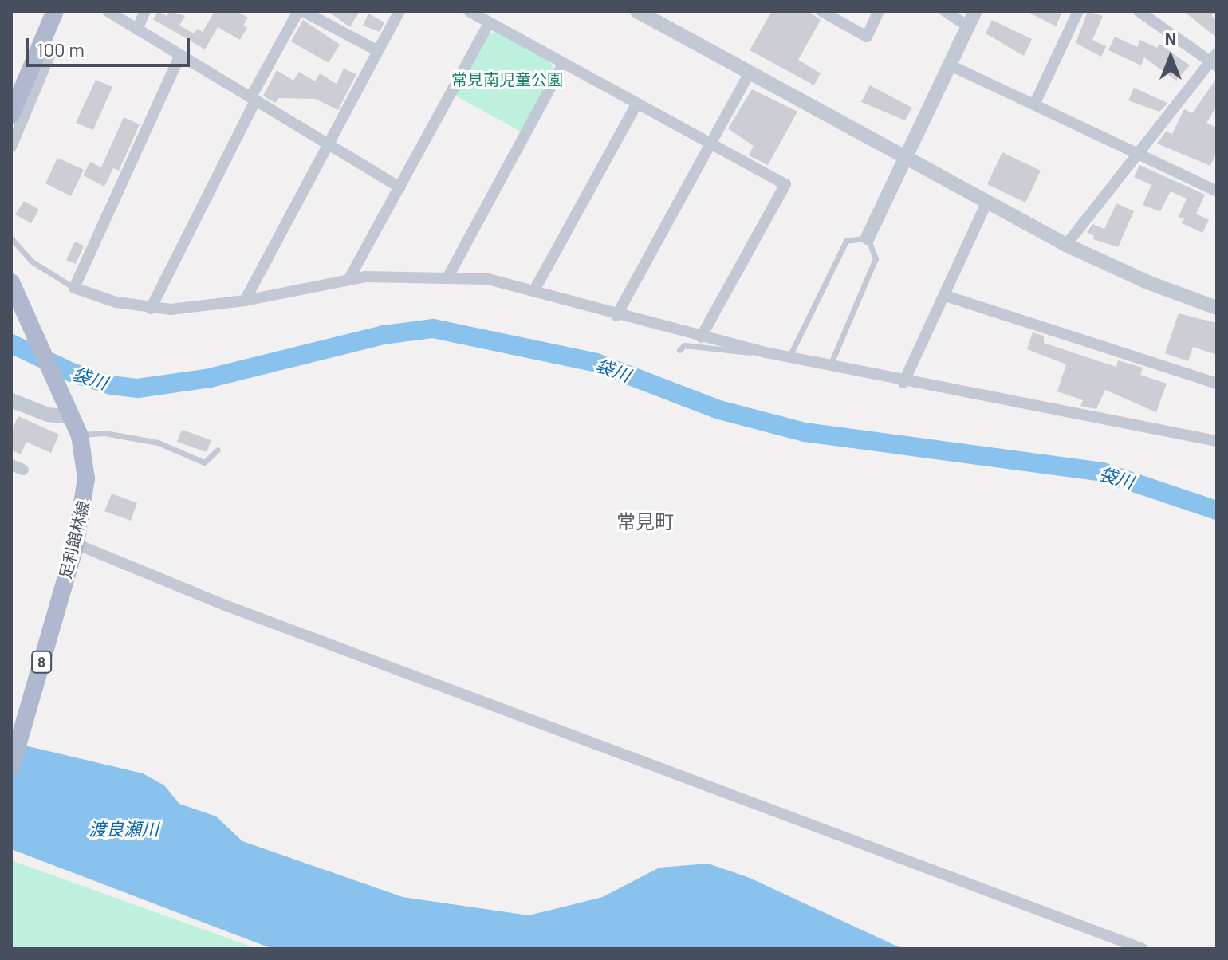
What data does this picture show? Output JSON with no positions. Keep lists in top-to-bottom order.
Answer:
{
  "streets": {
    "main road": ["足利館林線", "8"]
  },
  "districts": ["常見町"],
  "water": ["袋川", "渡良瀬川"],
  "parks": ["常見南児童公園"],
  "scale_bar": "100 m",
  "north": "top"
}
